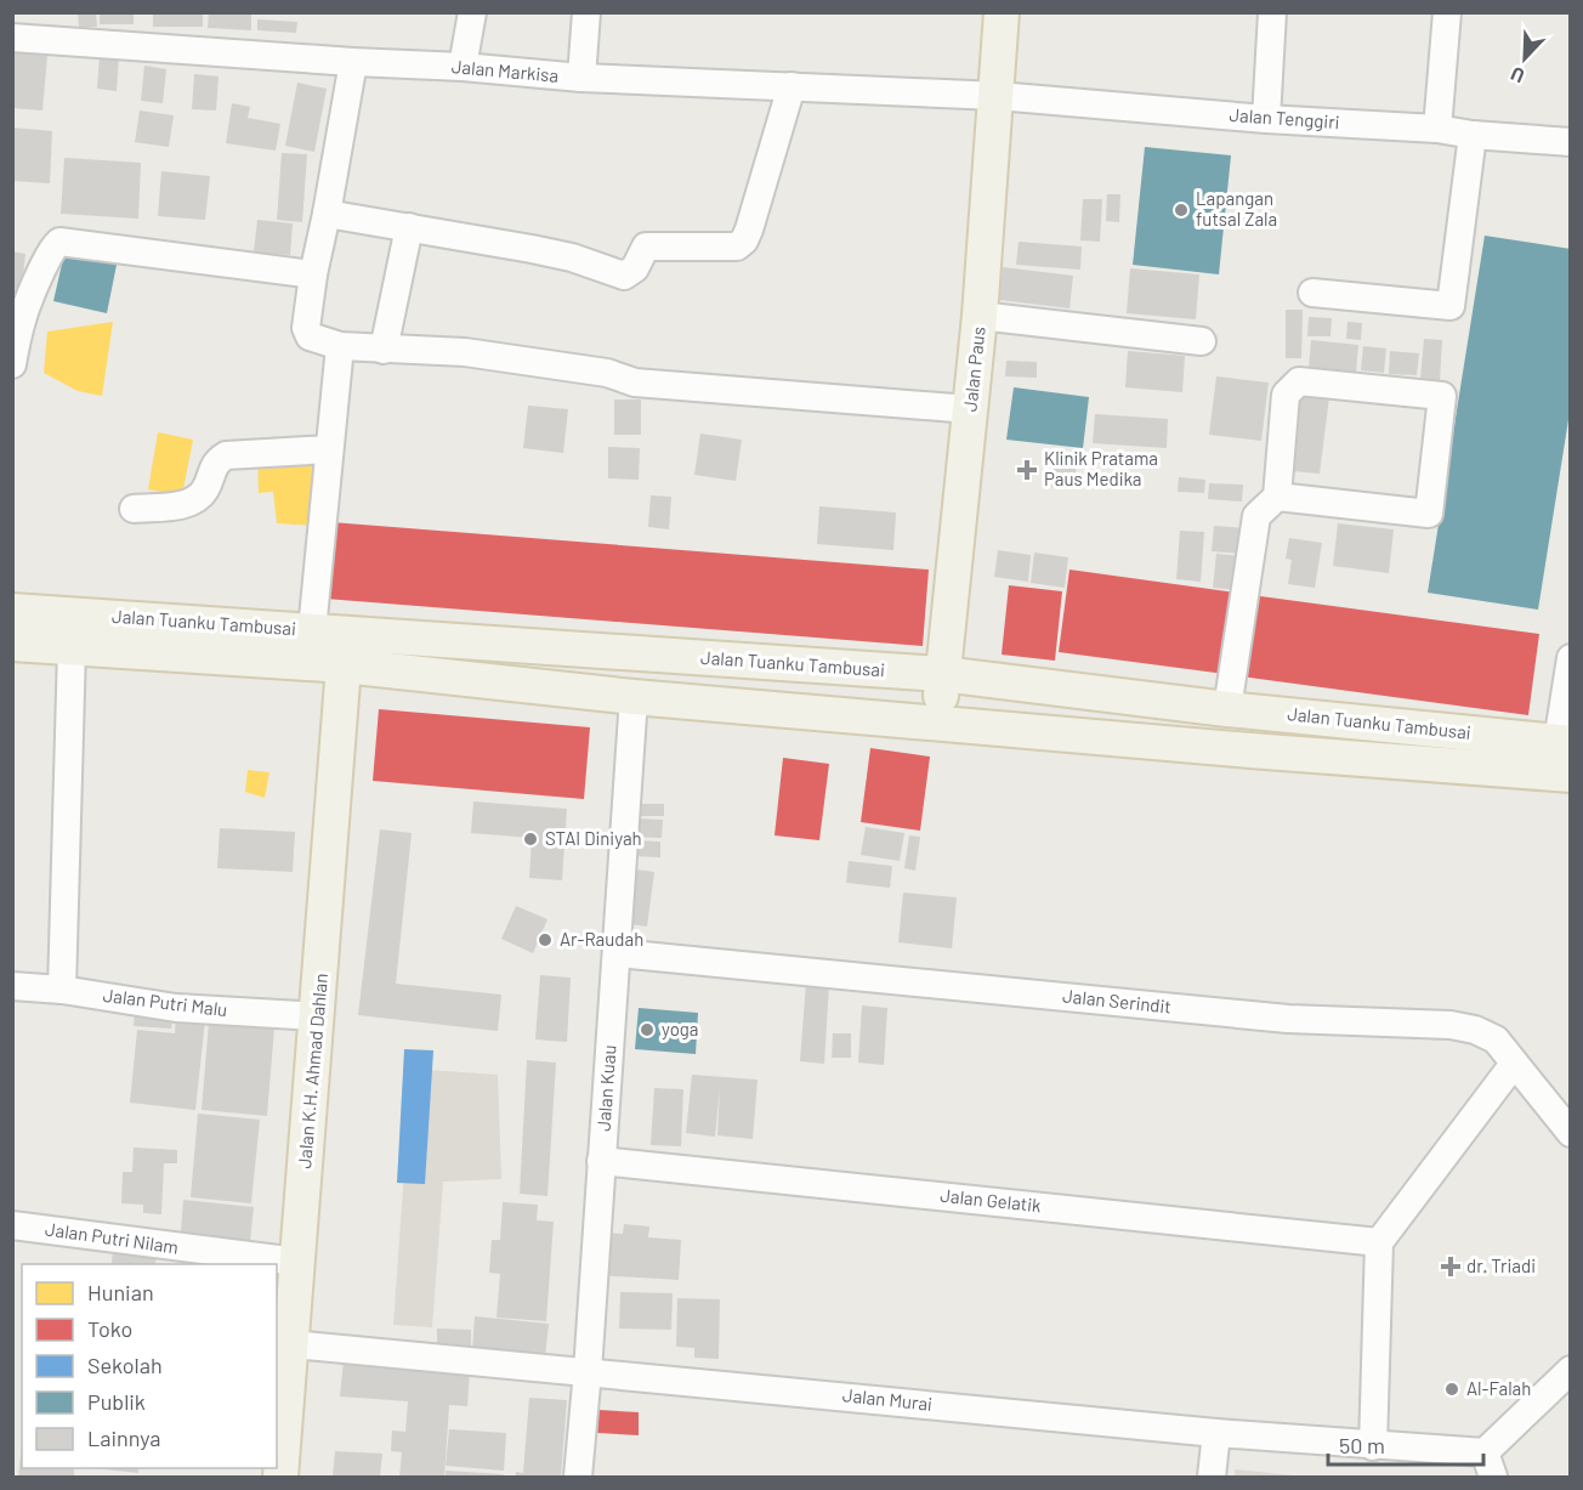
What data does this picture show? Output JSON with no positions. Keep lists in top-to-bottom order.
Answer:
{
  "streets": {
    "main road": ["Jalan Paus", "Jalan Tuanku Tambusai", "Jalan K.H. Ahmad Dahlan"],
    "street": [
      "Jalan Markisa",
      "Jalan Tenggiri",
      "Jalan Serindit",
      "Jalan Putri Malu",
      "Jalan Kuau",
      "Jalan Gelatik",
      "Jalan Putri Nilam",
      "Jalan Murai"
    ]
  },
  "crossings": [
    ["Jalan Markisa", "Jalan Tenggiri"],
    ["Jalan Markisa", "Jalan Paus"],
    ["Jalan Tenggiri", "Jalan Paus"],
    ["Jalan Paus", "Jalan Tuanku Tambusai"],
    ["Jalan Tuanku Tambusai", "Jalan K.H. Ahmad Dahlan"],
    ["Jalan Tuanku Tambusai", "Jalan Kuau"],
    ["Jalan Serindit", "Jalan Kuau"],
    ["Jalan Putri Malu", "Jalan K.H. Ahmad Dahlan"],
    ["Jalan K.H. Ahmad Dahlan", "Jalan Putri Nilam"],
    ["Jalan K.H. Ahmad Dahlan", "Jalan Murai"],
    ["Jalan Kuau", "Jalan Gelatik"],
    ["Jalan Kuau", "Jalan Murai"]
  ],
  "places": {
    "other": [
      "Lapangan futsal Zala",
      "STAI Diniyah",
      "Ar-Raudah",
      "yoga",
      "Al-Falah"
    ],
    "health": ["Klinik Pratama Paus Medika", "dr. Triadi"]
  },
  "legend": [
    "Hunian",
    "Toko",
    "Sekolah",
    "Publik",
    "Lainnya"
  ],
  "scale_bar": "50 m",
  "north": "bottom left"
}
